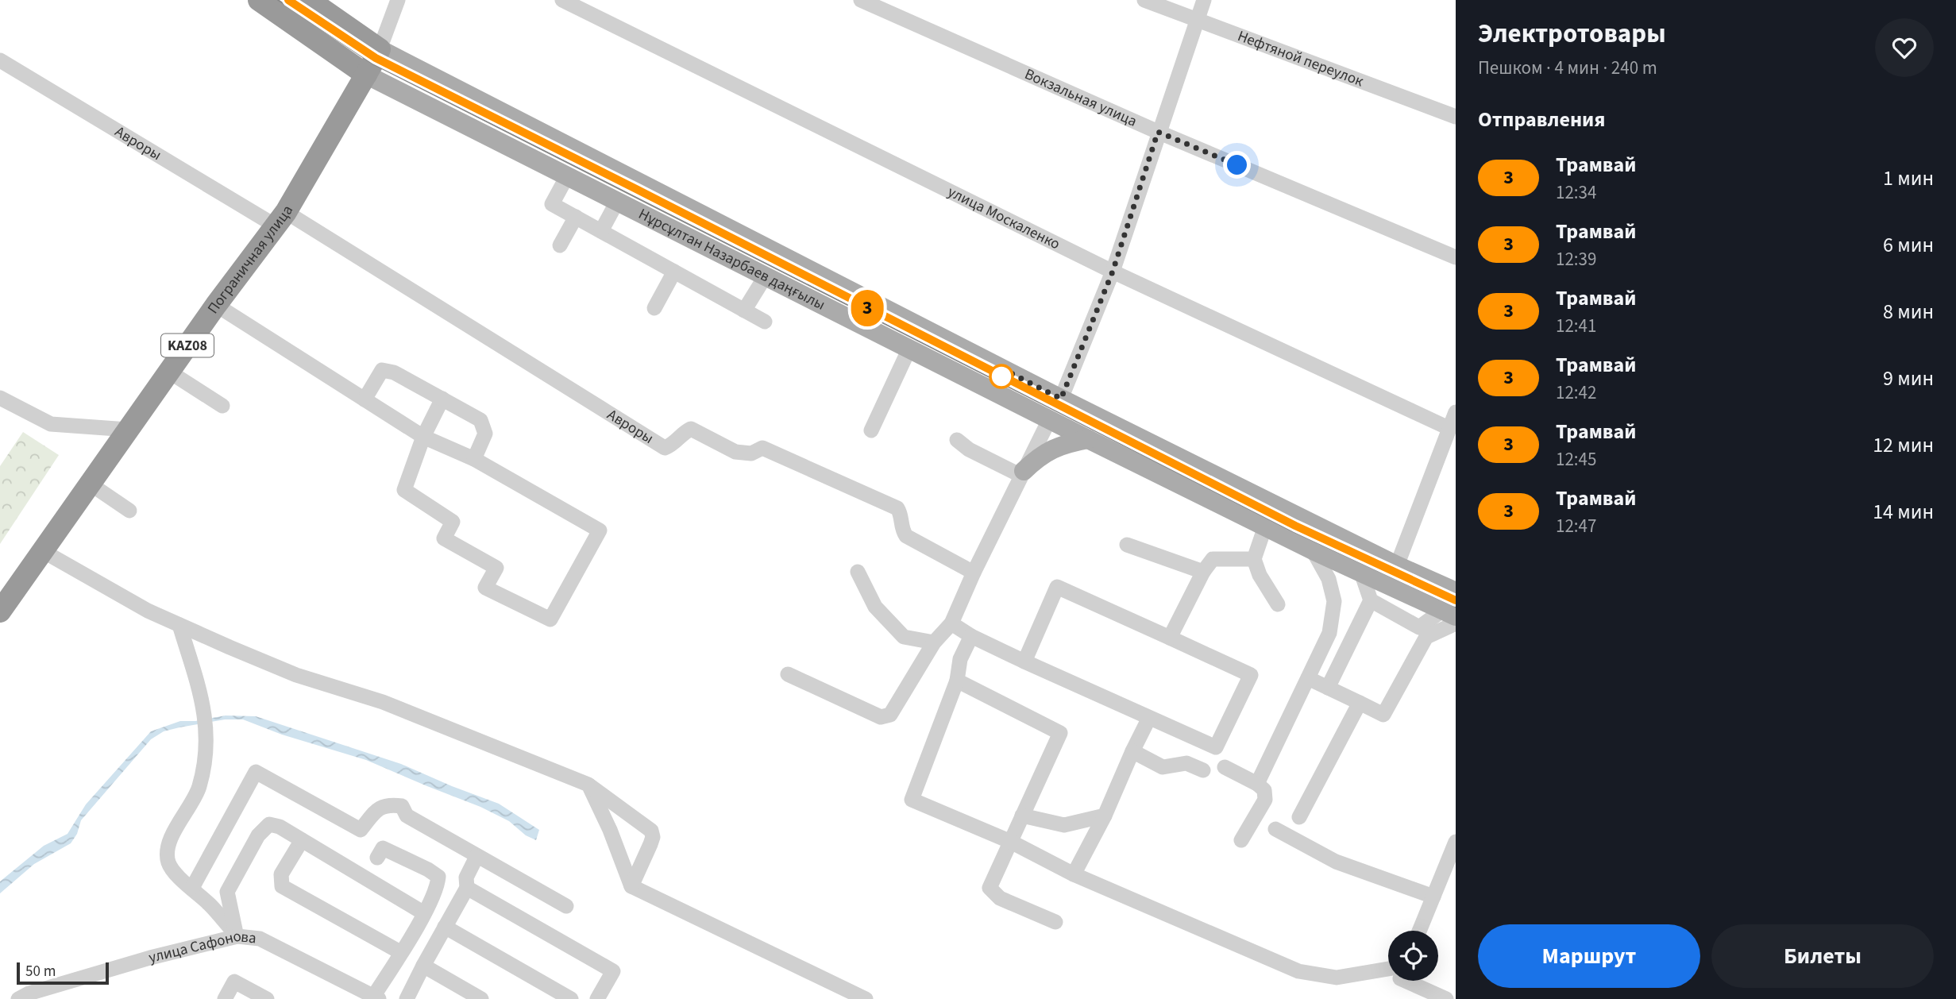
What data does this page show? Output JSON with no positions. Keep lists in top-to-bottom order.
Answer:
{
  "streets": {
    "highway": ["Пограничная улица", "Нұрсұлтан Назарбаев даңғылы", "KAZ08"],
    "street": [
      "Нефтяной переулок",
      "Вокзальная улица",
      "Авроры",
      "улица Москаленко",
      "улица Сафонова"
    ]
  },
  "crossings": [
    ["Авроры", "Пограничная улица"],
    ["Пограничная улица", "Нұрсұлтан Назарбаев даңғылы"]
  ],
  "lines": ["tram line 3"],
  "scale_bar": "50 m",
  "page": {
    "on_map": "3",
    "heading": [
      ["Электротовары", "Пешком · 4 мин · 240 m"],
      "Отправления"
    ],
    "list": [
      {
        "mark": "3",
        "name": "Трамвай",
        "note": "12:34",
        "value": "1 мин"
      },
      {
        "mark": "3",
        "name": "Трамвай",
        "note": "12:39",
        "value": "6 мин"
      },
      {
        "mark": "3",
        "name": "Трамвай",
        "note": "12:41",
        "value": "8 мин"
      },
      {
        "mark": "3",
        "name": "Трамвай",
        "note": "12:42",
        "value": "9 мин"
      },
      {
        "mark": "3",
        "name": "Трамвай",
        "note": "12:45",
        "value": "12 мин"
      },
      {
        "mark": "3",
        "name": "Трамвай",
        "note": "12:47",
        "value": "14 мин"
      }
    ],
    "buttons": ["Маршрут", "Билеты"],
    "scale": "50 m"
  }
}
